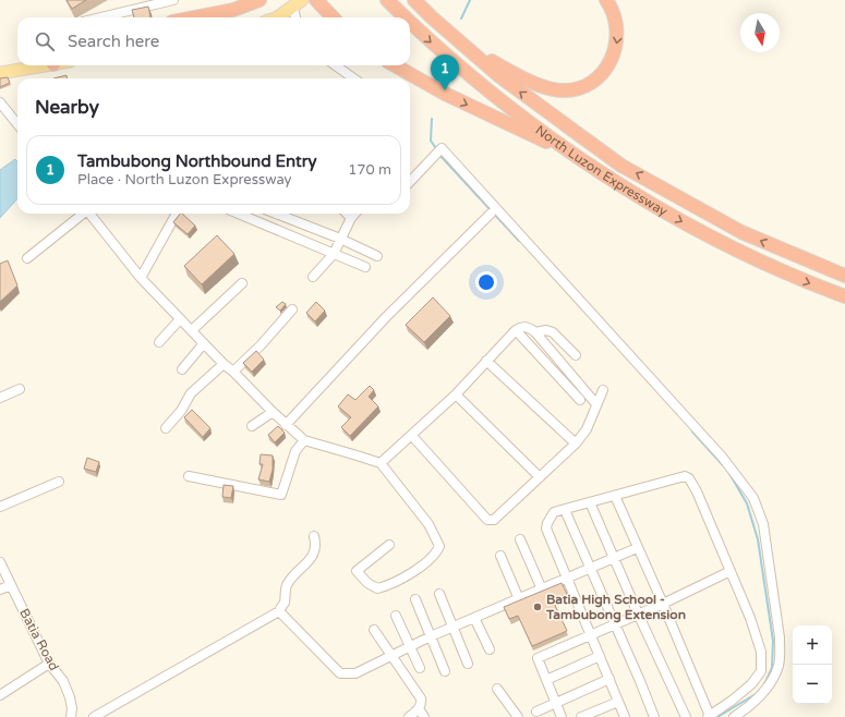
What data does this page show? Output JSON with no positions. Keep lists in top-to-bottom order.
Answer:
{
  "streets": {
    "highway": ["North Luzon Expressway"],
    "street": ["Batia Road"]
  },
  "places": ["Batia High School - Tambubong Extension"],
  "north": "bottom",
  "page": {
    "search": "Search here",
    "pins": "1",
    "heading": "Nearby",
    "list": [
      {
        "mark": "1",
        "name": "Tambubong Northbound Entry",
        "note": "Place · North Luzon Expressway",
        "value": "170 m"
      }
    ],
    "map_buttons": ["+", "−"]
  }
}
